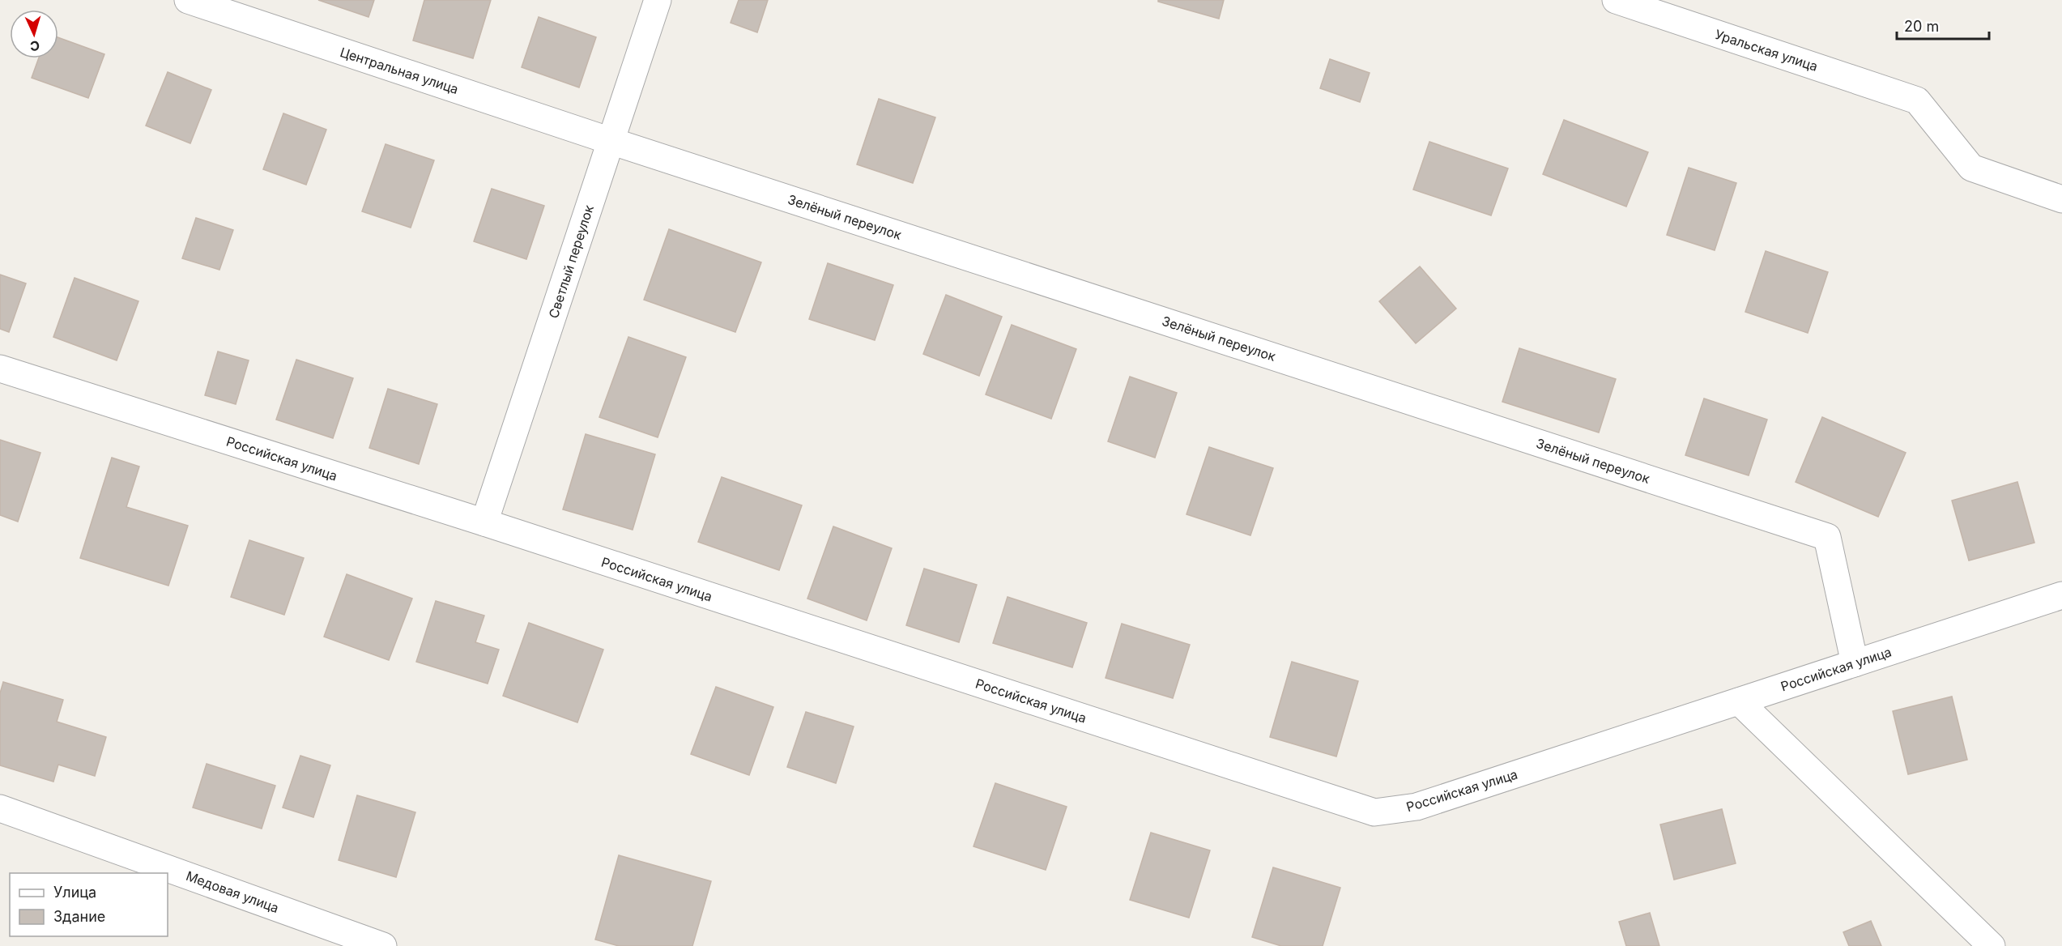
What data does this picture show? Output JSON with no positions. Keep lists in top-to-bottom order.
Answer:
{
  "streets": {
    "street": [
      "Уральская улица",
      "Центральная улица",
      "Зелёный переулок",
      "Светлый переулок",
      "Российская улица",
      "Медовая улица"
    ]
  },
  "crossings": [
    ["Центральная улица", "Зелёный переулок"],
    ["Центральная улица", "Светлый переулок"],
    ["Зелёный переулок", "Светлый переулок"],
    ["Зелёный переулок", "Российская улица"],
    ["Светлый переулок", "Российская улица"]
  ],
  "legend": ["Улица", "Здание"],
  "scale_bar": "20 m",
  "north": "bottom"
}
